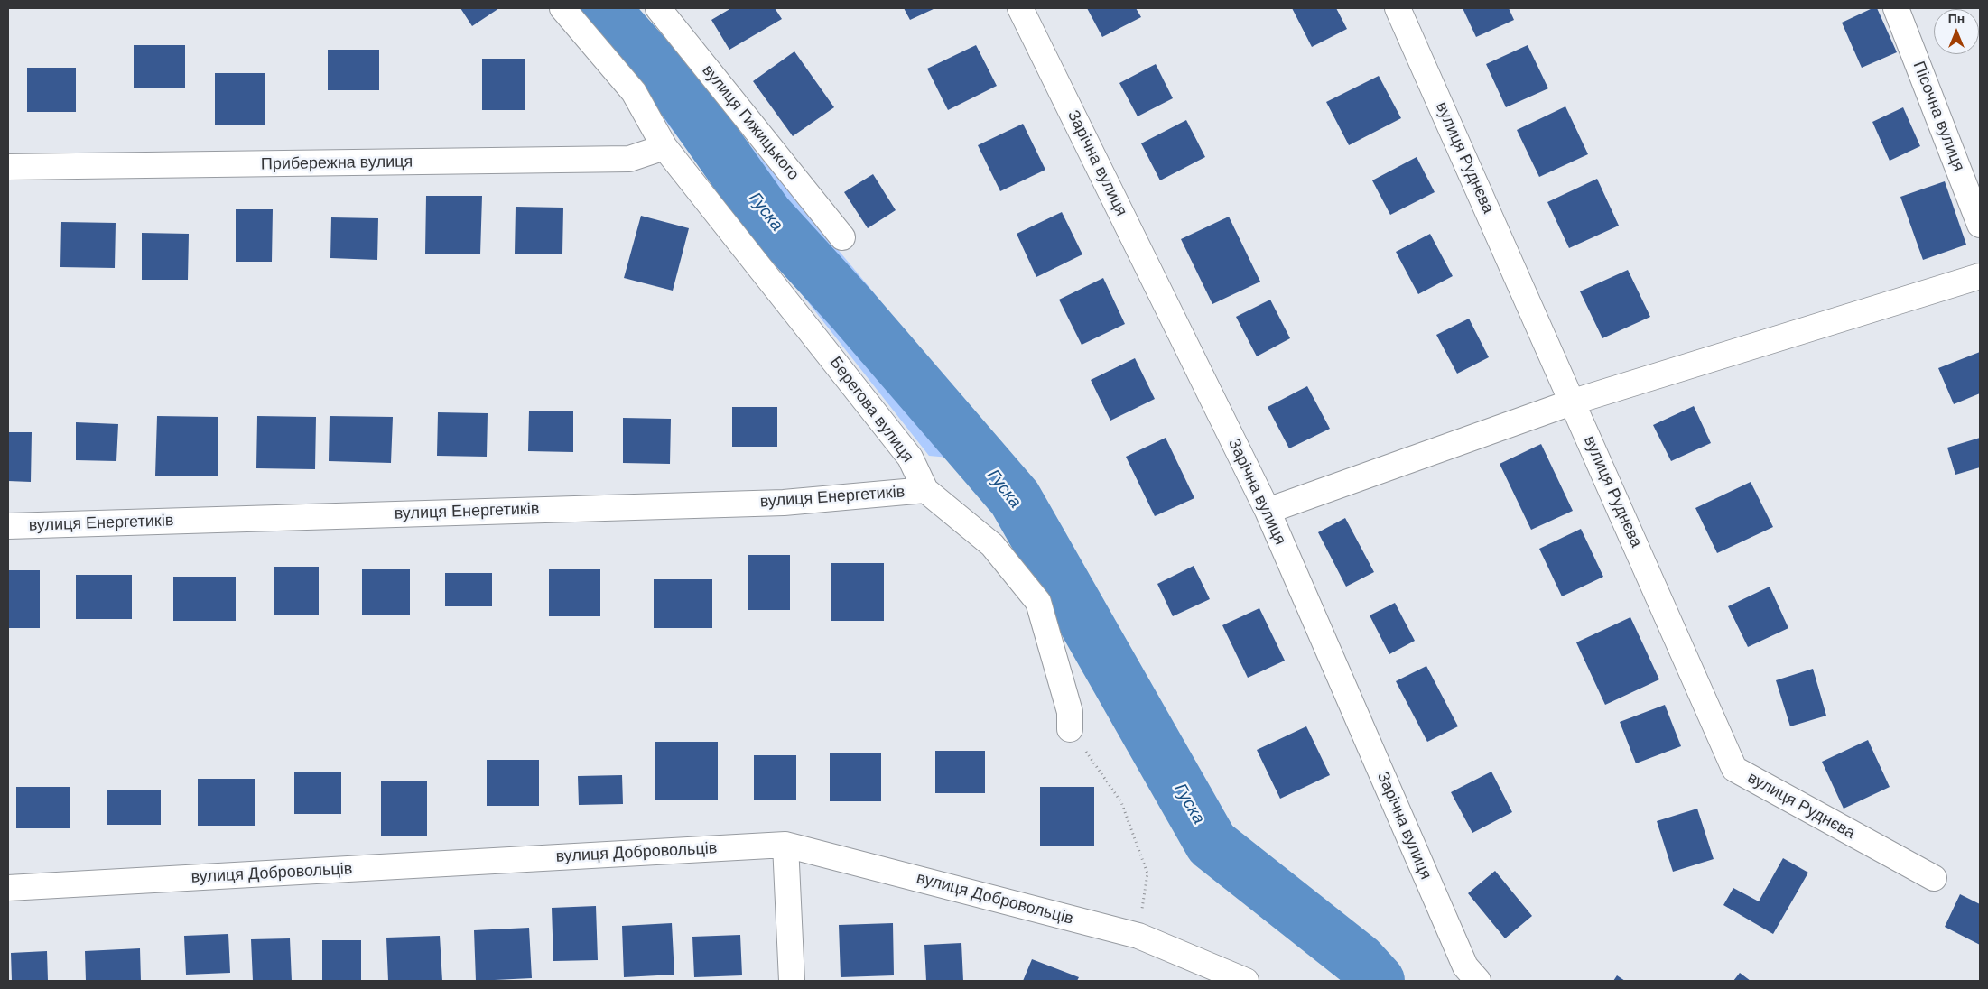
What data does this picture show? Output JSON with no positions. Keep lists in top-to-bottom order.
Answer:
{
  "streets": {
    "street": [
      "Пісочна вулиця",
      "вулиця Гижицького",
      "вулиця Руднєва",
      "Прибережна вулиця",
      "Зарічна вулиця",
      "Берегова вулиця",
      "вулиця Енергетиків",
      "вулиця Добровольців"
    ]
  },
  "crossings": [
    ["Прибережна вулиця", "Берегова вулиця"],
    ["Берегова вулиця", "вулиця Енергетиків"]
  ],
  "water": ["Гуска"],
  "north": "top"
}
